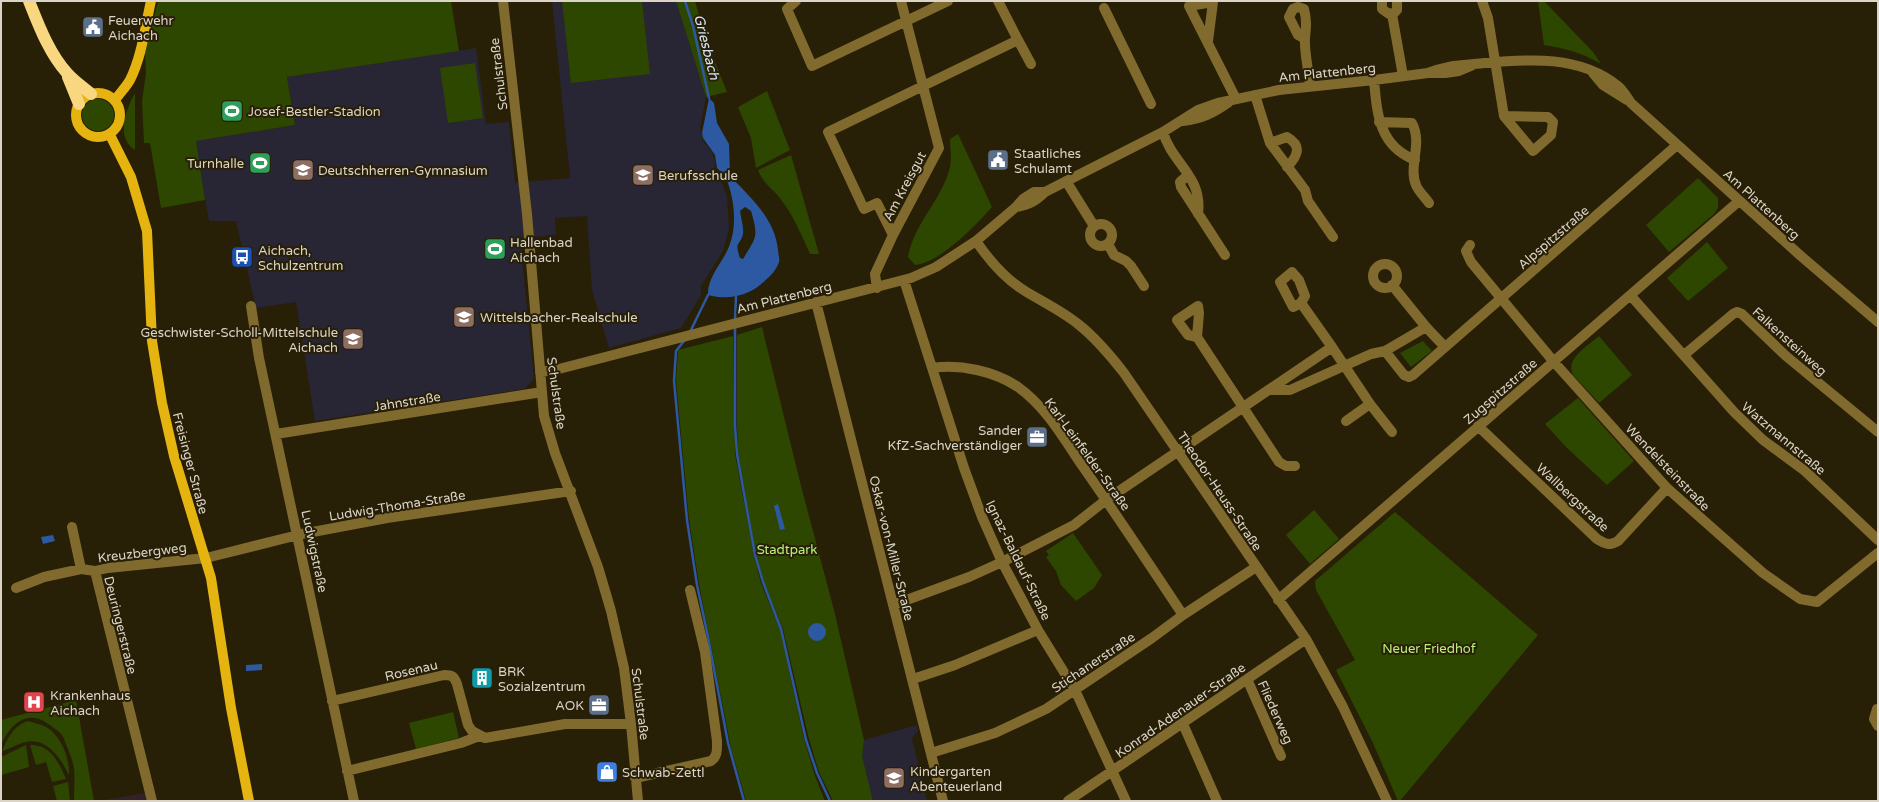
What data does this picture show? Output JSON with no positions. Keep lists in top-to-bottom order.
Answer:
{
  "streets": {
    "main road": ["Freisinger Straße"],
    "street": [
      "Am Plattenberg",
      "Schulstraße",
      "Am Kreisgut",
      "Alpspitzstraße",
      "Falkensteinweg",
      "Zugspitzstraße",
      "Jahnstraße",
      "Watzmannstraße",
      "Karl-Leinfelder-Straße",
      "Wendelsteinstraße",
      "Theodor-Heuss-Straße",
      "Wallbergstraße",
      "Ludwig-Thoma-Straße",
      "Oskar-von-Miller-Straße",
      "Ludwigstraße",
      "Kreuzbergweg",
      "Ignaz-Baldauf-Straße",
      "Deuringerstraße",
      "Stichanerstraße",
      "Rosenau",
      "Konrad-Adenauer-Straße",
      "Fliederweg"
    ]
  },
  "crossings": [
    ["Am Plattenberg", "Schulstraße"],
    ["Am Plattenberg", "Am Kreisgut"],
    ["Am Plattenberg", "Alpspitzstraße"],
    ["Am Plattenberg", "Zugspitzstraße"],
    ["Am Plattenberg", "Theodor-Heuss-Straße"],
    ["Am Plattenberg", "Oskar-von-Miller-Straße"],
    ["Am Plattenberg", "Ignaz-Baldauf-Straße"],
    ["Schulstraße", "Jahnstraße"],
    ["Schulstraße", "Ludwig-Thoma-Straße"],
    ["Alpspitzstraße", "Wendelsteinstraße"],
    ["Falkensteinweg", "Watzmannstraße"],
    ["Zugspitzstraße", "Watzmannstraße"],
    ["Zugspitzstraße", "Wendelsteinstraße"],
    ["Zugspitzstraße", "Theodor-Heuss-Straße"],
    ["Zugspitzstraße", "Wallbergstraße"],
    ["Jahnstraße", "Ludwigstraße"],
    ["Karl-Leinfelder-Straße", "Ignaz-Baldauf-Straße"],
    ["Karl-Leinfelder-Straße", "Stichanerstraße"],
    ["Freisinger Straße", "Ludwig-Thoma-Straße"],
    ["Freisinger Straße", "Kreuzbergweg"],
    ["Wendelsteinstraße", "Wallbergstraße"],
    ["Theodor-Heuss-Straße", "Stichanerstraße"],
    ["Theodor-Heuss-Straße", "Konrad-Adenauer-Straße"],
    ["Ludwig-Thoma-Straße", "Ludwigstraße"],
    ["Ludwig-Thoma-Straße", "Kreuzbergweg"],
    ["Oskar-von-Miller-Straße", "Stichanerstraße"],
    ["Ludwigstraße", "Rosenau"],
    ["Kreuzbergweg", "Deuringerstraße"],
    ["Ignaz-Baldauf-Straße", "Stichanerstraße"],
    ["Ignaz-Baldauf-Straße", "Konrad-Adenauer-Straße"],
    ["Konrad-Adenauer-Straße", "Fliederweg"]
  ],
  "water": ["Griesbach"],
  "parks": ["Stadtpark", "Neuer Friedhof"],
  "places": {
    "public building": ["Feuerwehr Aichach", "Staatliches Schulamt"],
    "sports": ["Josef-Bestler-Stadion", "Turnhalle", "Hallenbad Aichach"],
    "school or university": [
      "Deutschherren-Gymnasium",
      "Berufsschule",
      "Wittelsbacher-Realschule",
      "Geschwister-Scholl-Mittelschule Aichach",
      "Kindergarten Abenteuerland"
    ],
    "bus stop": ["Aichach, Schulzentrum"],
    "office": ["Sander KfZ-Sachverständiger", "AOK"],
    "building": ["BRK Sozialzentrum"],
    "hospital": ["Krankenhaus Aichach"],
    "shop": ["Schwab-Zettl"]
  }
}
